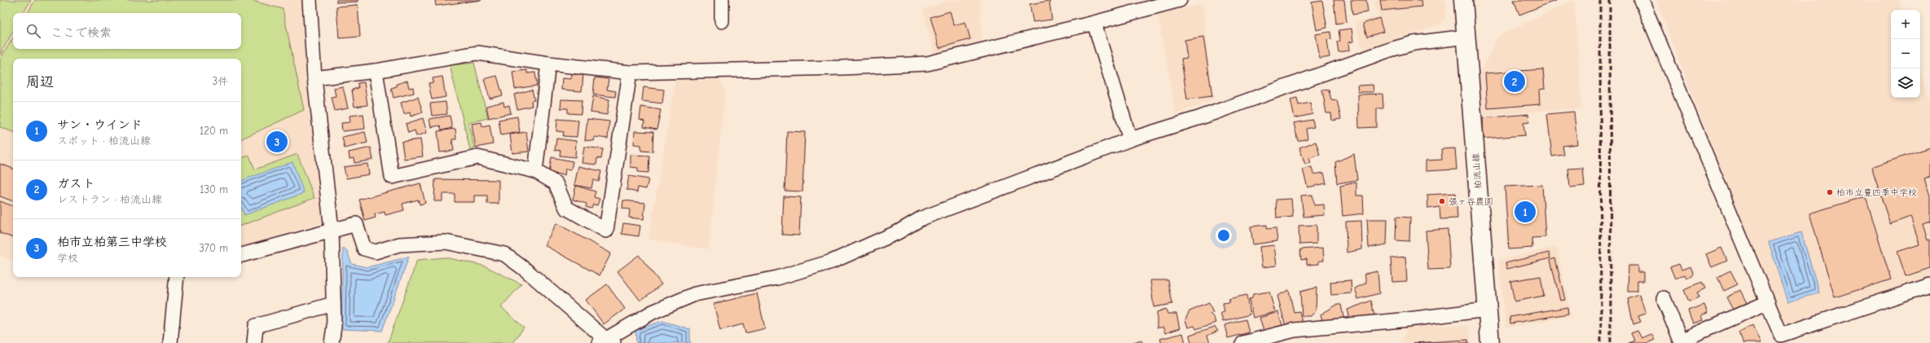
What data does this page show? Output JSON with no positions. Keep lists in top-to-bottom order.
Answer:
{
  "streets": {
    "main road": ["柏流山線"]
  },
  "places": ["柏市立豊四季中学校", "張ヶ谷農園"],
  "page": {
    "map_buttons": ["+", "−"],
    "search": "ここで検索",
    "heading": ["周辺", "3件"],
    "pins": ["2", "3", "1"],
    "list": [
      {
        "mark": "1",
        "name": "サン・ウインド",
        "note": "スポット · 柏流山線",
        "value": "120 m"
      },
      {
        "mark": "2",
        "name": "ガスト",
        "note": "レストラン · 柏流山線",
        "value": "130 m"
      },
      {
        "mark": "3",
        "name": "柏市立柏第三中学校",
        "note": "学校",
        "value": "370 m"
      }
    ]
  }
}
